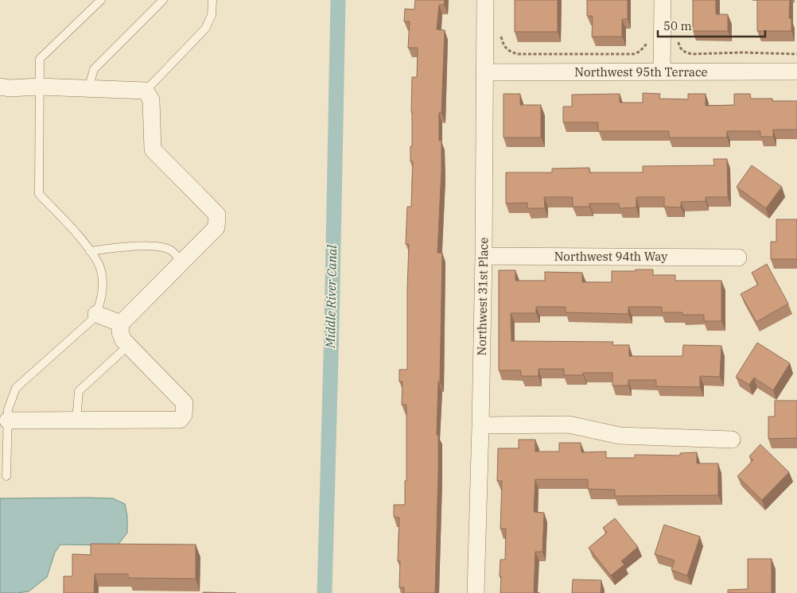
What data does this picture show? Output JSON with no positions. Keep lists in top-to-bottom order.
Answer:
{
  "streets": {
    "street": ["Northwest 95th Terrace", "Northwest 94th Way", "Northwest 31st Place"]
  },
  "crossings": [
    ["Northwest 95th Terrace", "Northwest 31st Place"],
    ["Northwest 94th Way", "Northwest 31st Place"]
  ],
  "water": ["Middle River Canal"],
  "scale_bar": "50 m"
}
